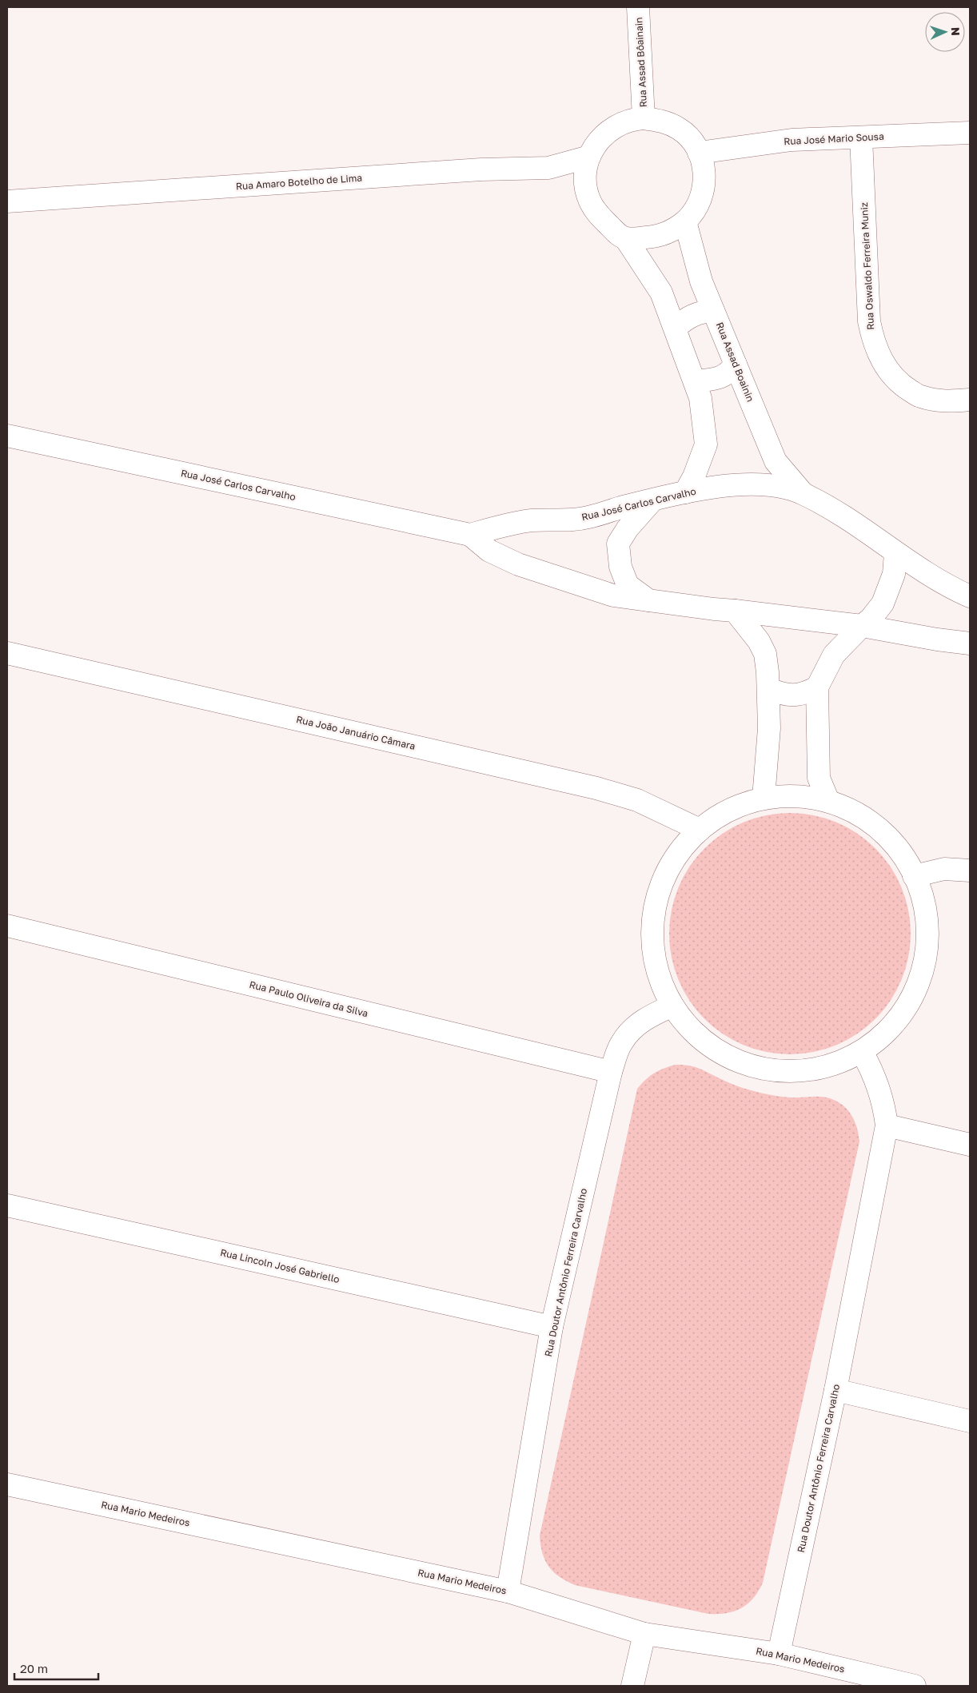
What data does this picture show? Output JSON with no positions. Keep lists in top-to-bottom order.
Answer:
{
  "streets": {
    "street": [
      "Rua Assad Bôainain",
      "Rua José Mario Sousa",
      "Rua Amaro Botelho de Lima",
      "Rua Oswaldo Ferreira Muniz",
      "Rua Assad Boainin",
      "Rua José Carlos Carvalho",
      "Rua João Januário Câmara",
      "Rua Paulo Oliveira da Silva",
      "Rua Lincoln José Gabriello",
      "Rua Doutor Antônio Ferreira Carvalho",
      "Rua Mario Medeiros"
    ]
  },
  "crossings": [
    ["Rua Assad Bôainain", "Rua José Mario Sousa"],
    ["Rua Assad Bôainain", "Rua Amaro Botelho de Lima"],
    ["Rua Assad Bôainain", "Rua Assad Boainin"],
    ["Rua José Mario Sousa", "Rua Amaro Botelho de Lima"],
    ["Rua José Mario Sousa", "Rua Oswaldo Ferreira Muniz"],
    ["Rua José Mario Sousa", "Rua Assad Boainin"],
    ["Rua Amaro Botelho de Lima", "Rua Assad Boainin"],
    ["Rua Assad Boainin", "Rua José Carlos Carvalho"],
    ["Rua Paulo Oliveira da Silva", "Rua Doutor Antônio Ferreira Carvalho"],
    ["Rua Lincoln José Gabriello", "Rua Doutor Antônio Ferreira Carvalho"],
    ["Rua Doutor Antônio Ferreira Carvalho", "Rua Mario Medeiros"]
  ],
  "scale_bar": "20 m",
  "north": "right"
}
